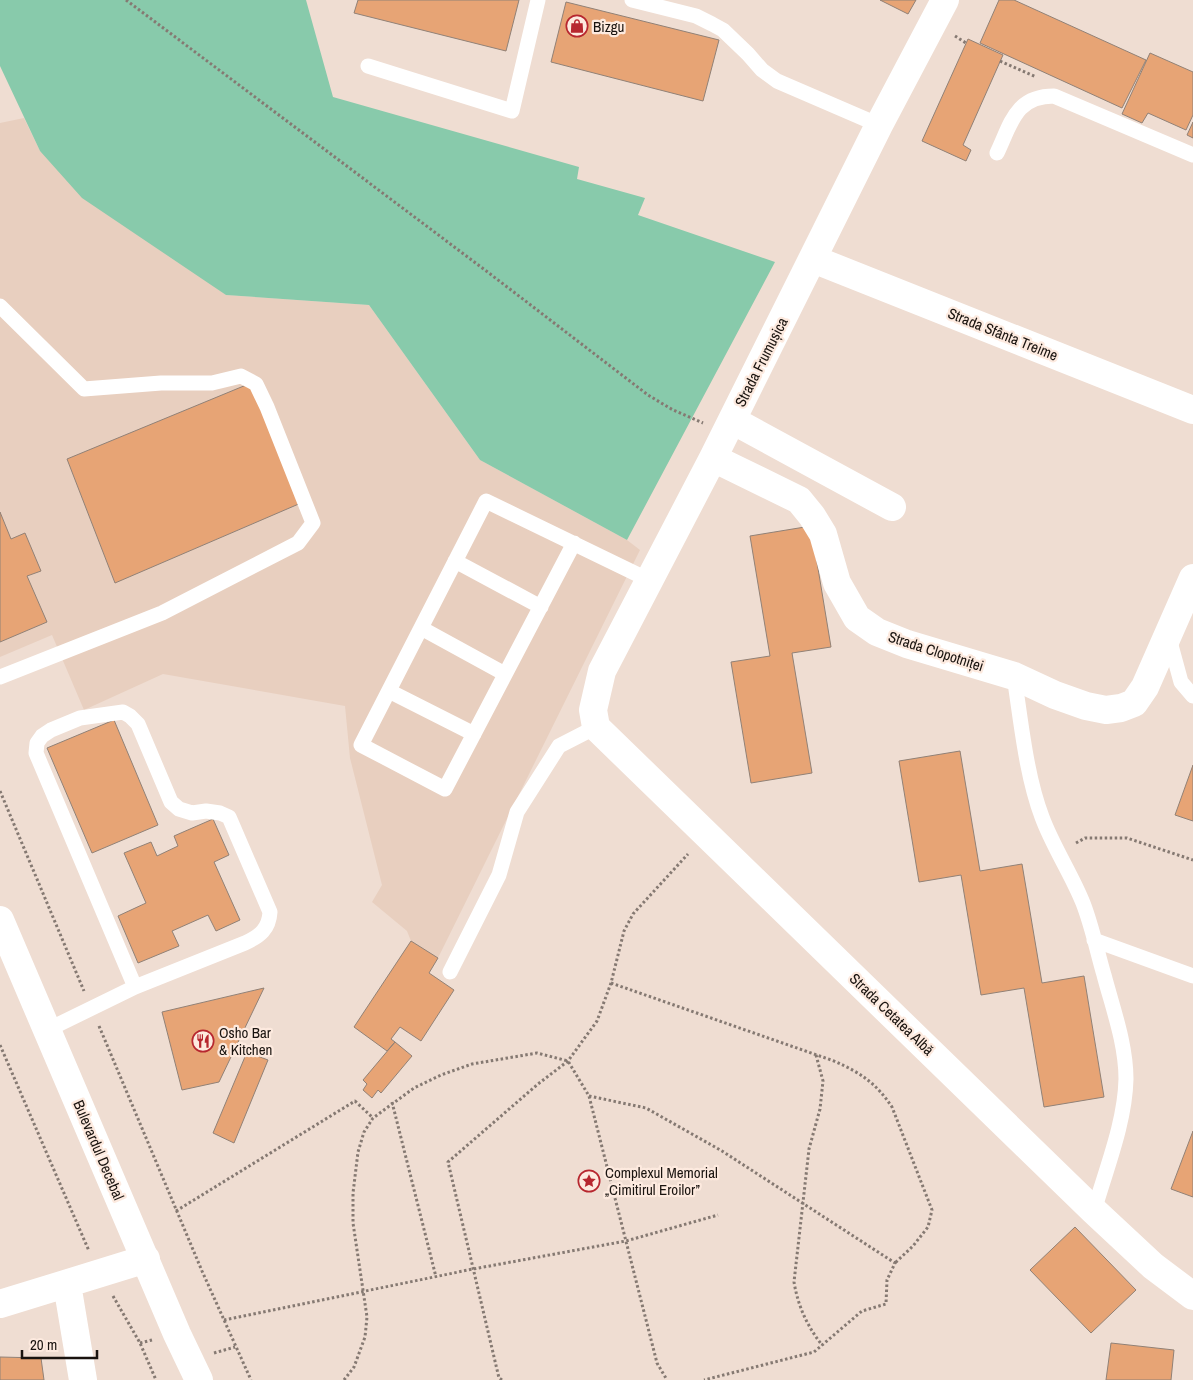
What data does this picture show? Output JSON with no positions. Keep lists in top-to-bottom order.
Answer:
{
  "streets": {
    "street": [
      "Strada Sfânta Treime",
      "Strada Frumușica",
      "Strada Clopotniței",
      "Strada Cetatea Albă",
      "Bulevardul Decebal"
    ]
  },
  "crossings": [
    ["Strada Sfânta Treime", "Strada Frumușica"],
    ["Strada Frumușica", "Strada Clopotniței"],
    ["Strada Frumușica", "Strada Cetatea Albă"]
  ],
  "places": {
    "shop": ["Bizgu"],
    "restaurant": ["Osho Bar & Kitchen"],
    "place": ["Complexul Memorial „Cimitirul Eroilor”"]
  },
  "scale_bar": "20 m"
}
